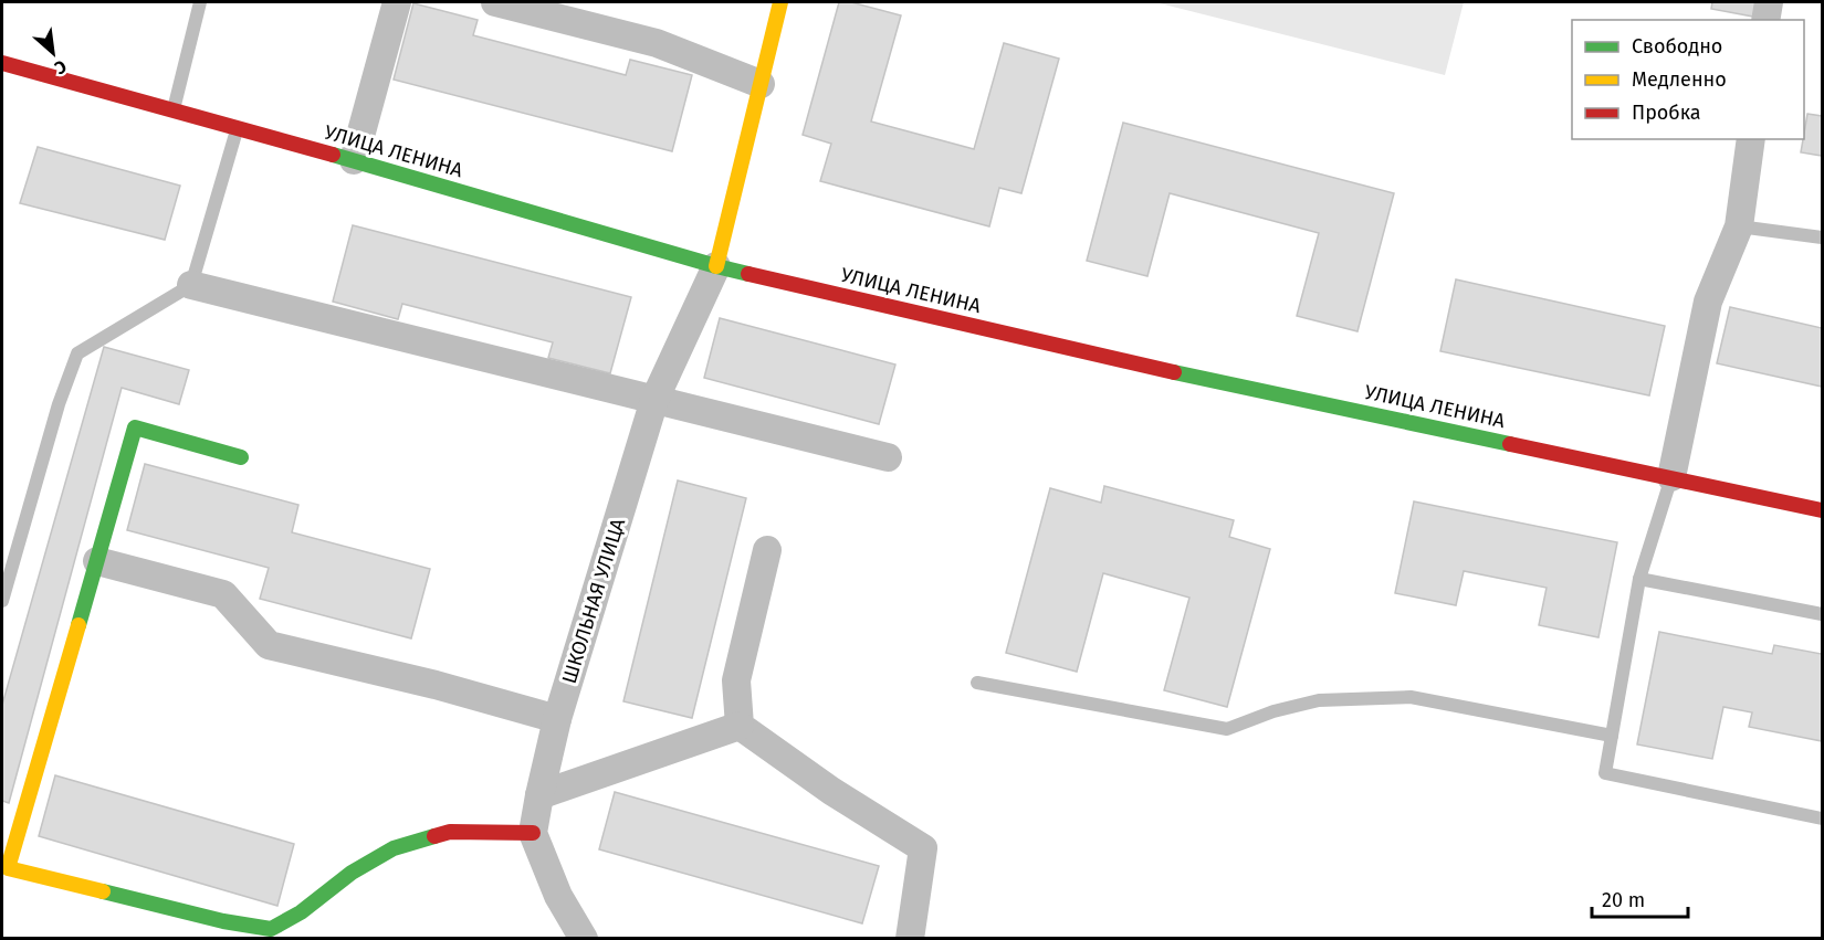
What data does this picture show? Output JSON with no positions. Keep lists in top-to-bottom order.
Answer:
{
  "streets": {
    "main road": ["УЛИЦА ЛЕНИНА"],
    "street": ["ШКОЛЬНАЯ УЛИЦА"]
  },
  "crossings": [
    ["УЛИЦА ЛЕНИНА", "ШКОЛЬНАЯ УЛИЦА"]
  ],
  "legend": ["Свободно", "Медленно", "Пробка"],
  "scale_bar": "20 m",
  "north": "bottom right"
}
